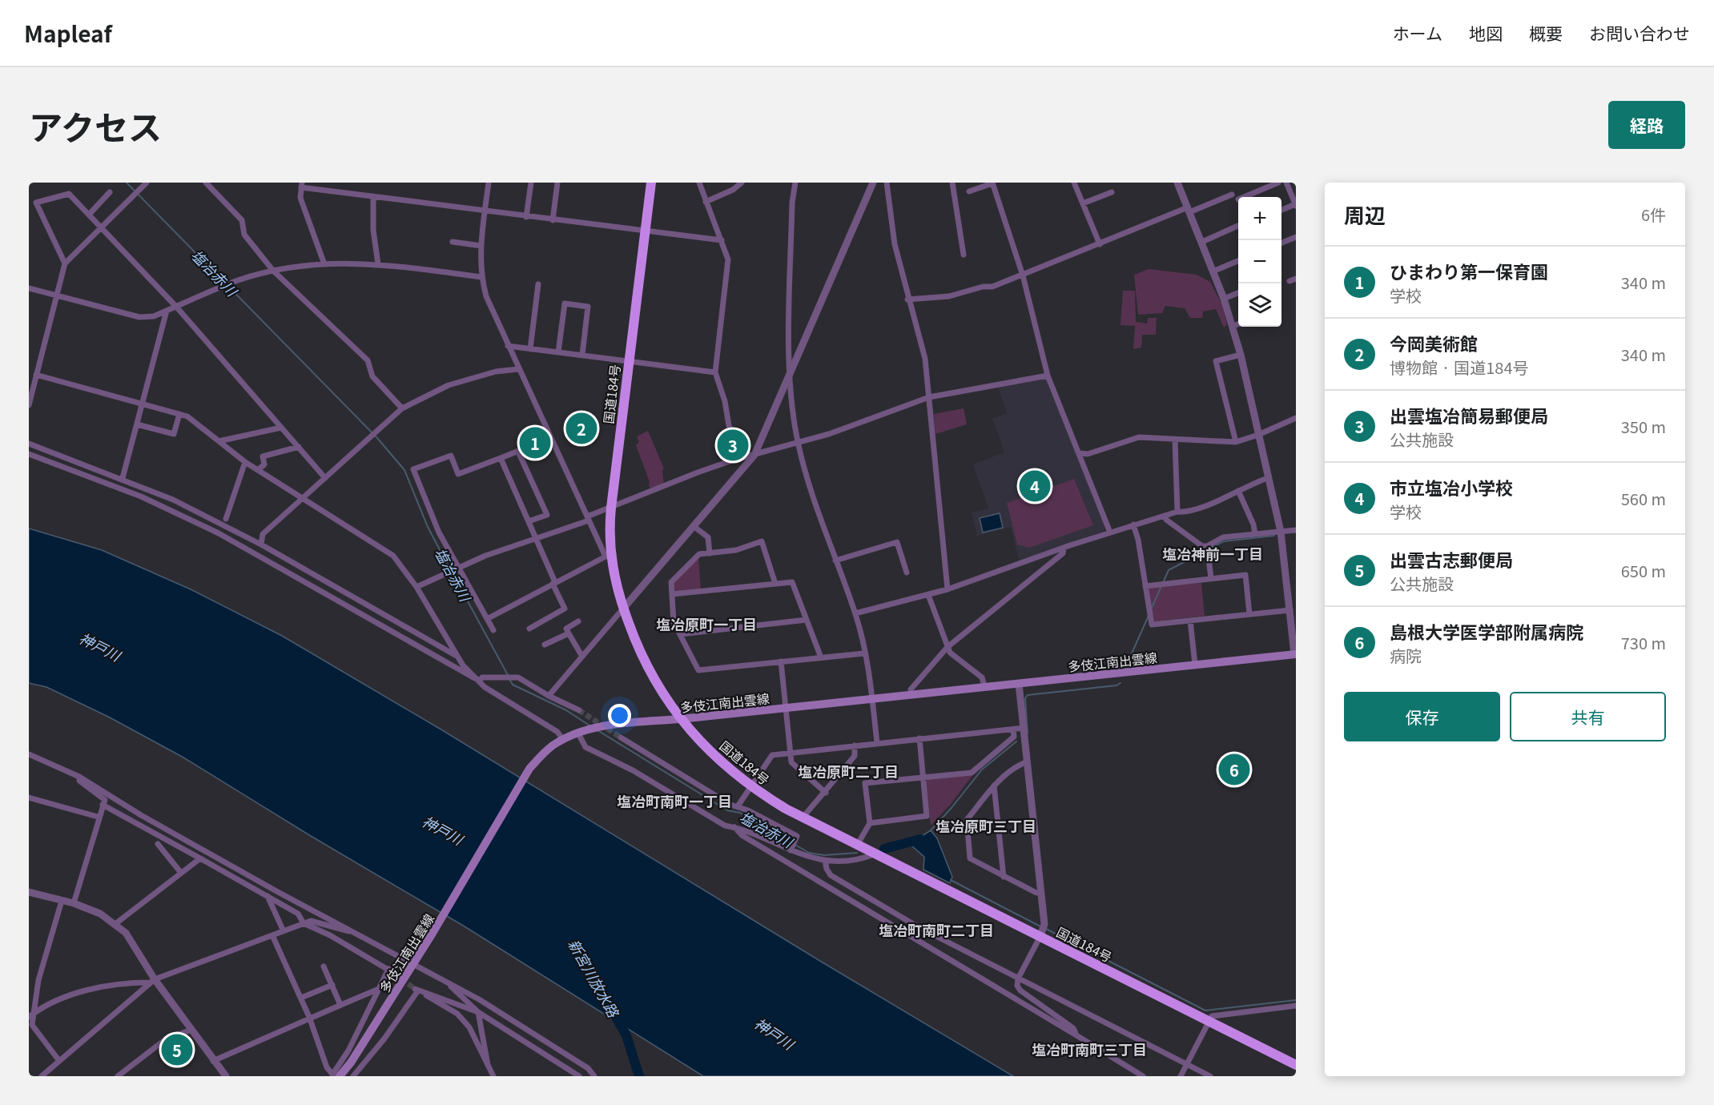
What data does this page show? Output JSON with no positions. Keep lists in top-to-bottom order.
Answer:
{
  "streets": {
    "highway": ["国道184号"],
    "main road": ["多伎江南出雲線"]
  },
  "crossings": [
    ["国道184号", "多伎江南出雲線"]
  ],
  "districts": [
    "塩冶神前一丁目",
    "塩冶原町一丁目",
    "塩冶原町二丁目",
    "塩冶町南町一丁目",
    "塩冶原町三丁目",
    "塩冶町南町二丁目",
    "塩冶町南町三丁目"
  ],
  "water": ["塩冶赤川", "神戸川", "新宮川放水路"],
  "page": {
    "header": "Mapleaf",
    "nav": [
      "ホーム",
      "地図",
      "概要",
      "お問い合わせ"
    ],
    "title": "アクセス",
    "buttons": [
      "経路",
      ["保存", "共有"]
    ],
    "heading": ["周辺", "6件"],
    "map_buttons": ["+", "−"],
    "list": [
      {
        "mark": "1",
        "name": "ひまわり第一保育園",
        "note": "学校",
        "value": "340 m"
      },
      {
        "mark": "2",
        "name": "今岡美術館",
        "note": "博物館 · 国道184号",
        "value": "340 m"
      },
      {
        "mark": "3",
        "name": "出雲塩冶簡易郵便局",
        "note": "公共施設",
        "value": "350 m"
      },
      {
        "mark": "4",
        "name": "市立塩冶小学校",
        "note": "学校",
        "value": "560 m"
      },
      {
        "mark": "5",
        "name": "出雲古志郵便局",
        "note": "公共施設",
        "value": "650 m"
      },
      {
        "mark": "6",
        "name": "島根大学医学部附属病院",
        "note": "病院",
        "value": "730 m"
      }
    ],
    "pins": [
      "2",
      "1",
      "3",
      "4",
      "6",
      "5"
    ]
  }
}
